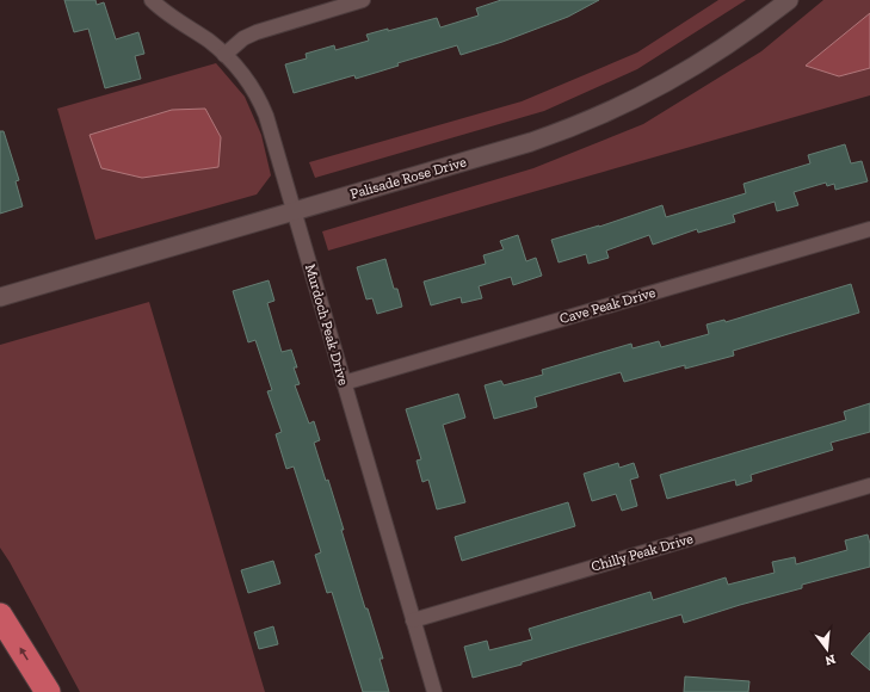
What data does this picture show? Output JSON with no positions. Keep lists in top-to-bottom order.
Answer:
{
  "streets": {
    "street": [
      "Palisade Rose Drive",
      "Cave Peak Drive",
      "Murdoch Peak Drive",
      "Chilly Peak Drive"
    ]
  },
  "crossings": [
    ["Palisade Rose Drive", "Murdoch Peak Drive"],
    ["Cave Peak Drive", "Murdoch Peak Drive"],
    ["Murdoch Peak Drive", "Chilly Peak Drive"]
  ],
  "north": "bottom"
}
